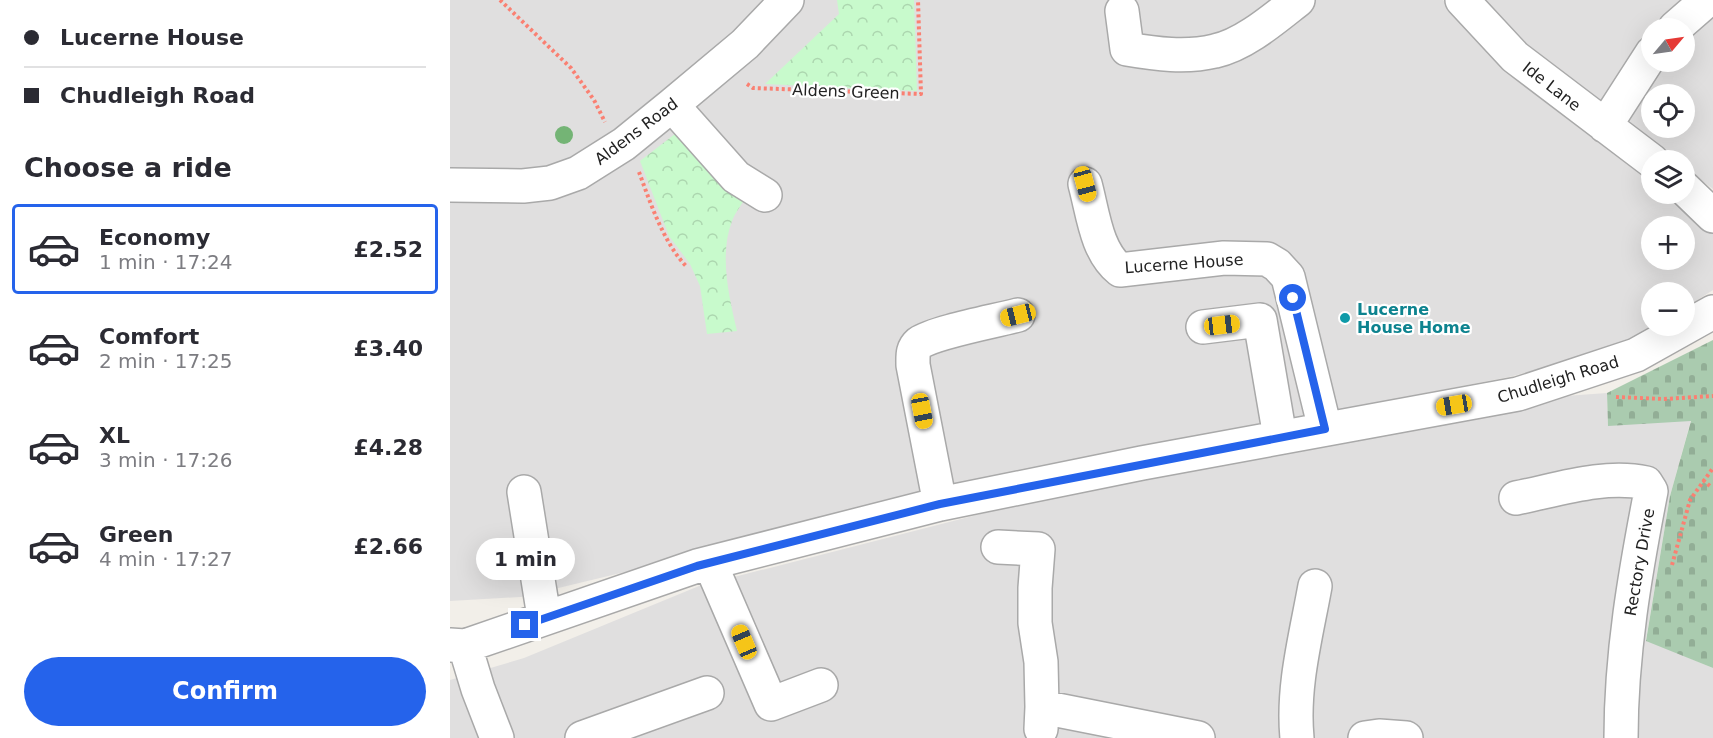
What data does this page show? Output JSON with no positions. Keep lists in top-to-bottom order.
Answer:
{
  "streets": {
    "street": [
      "Ide Lane",
      "Aldens Road",
      "Lucerne House",
      "Chudleigh Road",
      "Rectory Drive"
    ],
    "path": ["Aldens Green"]
  },
  "crossings": [
    ["Aldens Green", "Aldens Road"],
    ["Lucerne House", "Chudleigh Road"]
  ],
  "places": ["Lucerne House Home"],
  "north": "top right",
  "page": {
    "banner": ["Lucerne House", "Chudleigh Road"],
    "map_buttons": ["+", "−"],
    "heading": "Choose a ride",
    "list": [
      {
        "name": "Economy",
        "note": "1 min · 17:24",
        "value": "£2.52"
      },
      {
        "name": "Comfort",
        "note": "2 min · 17:25",
        "value": "£3.40"
      },
      {
        "name": "XL",
        "note": "3 min · 17:26",
        "value": "£4.28"
      },
      {
        "name": "Green",
        "note": "4 min · 17:27",
        "value": "£2.66"
      }
    ],
    "bubble": "1 min",
    "buttons": "Confirm"
  }
}
